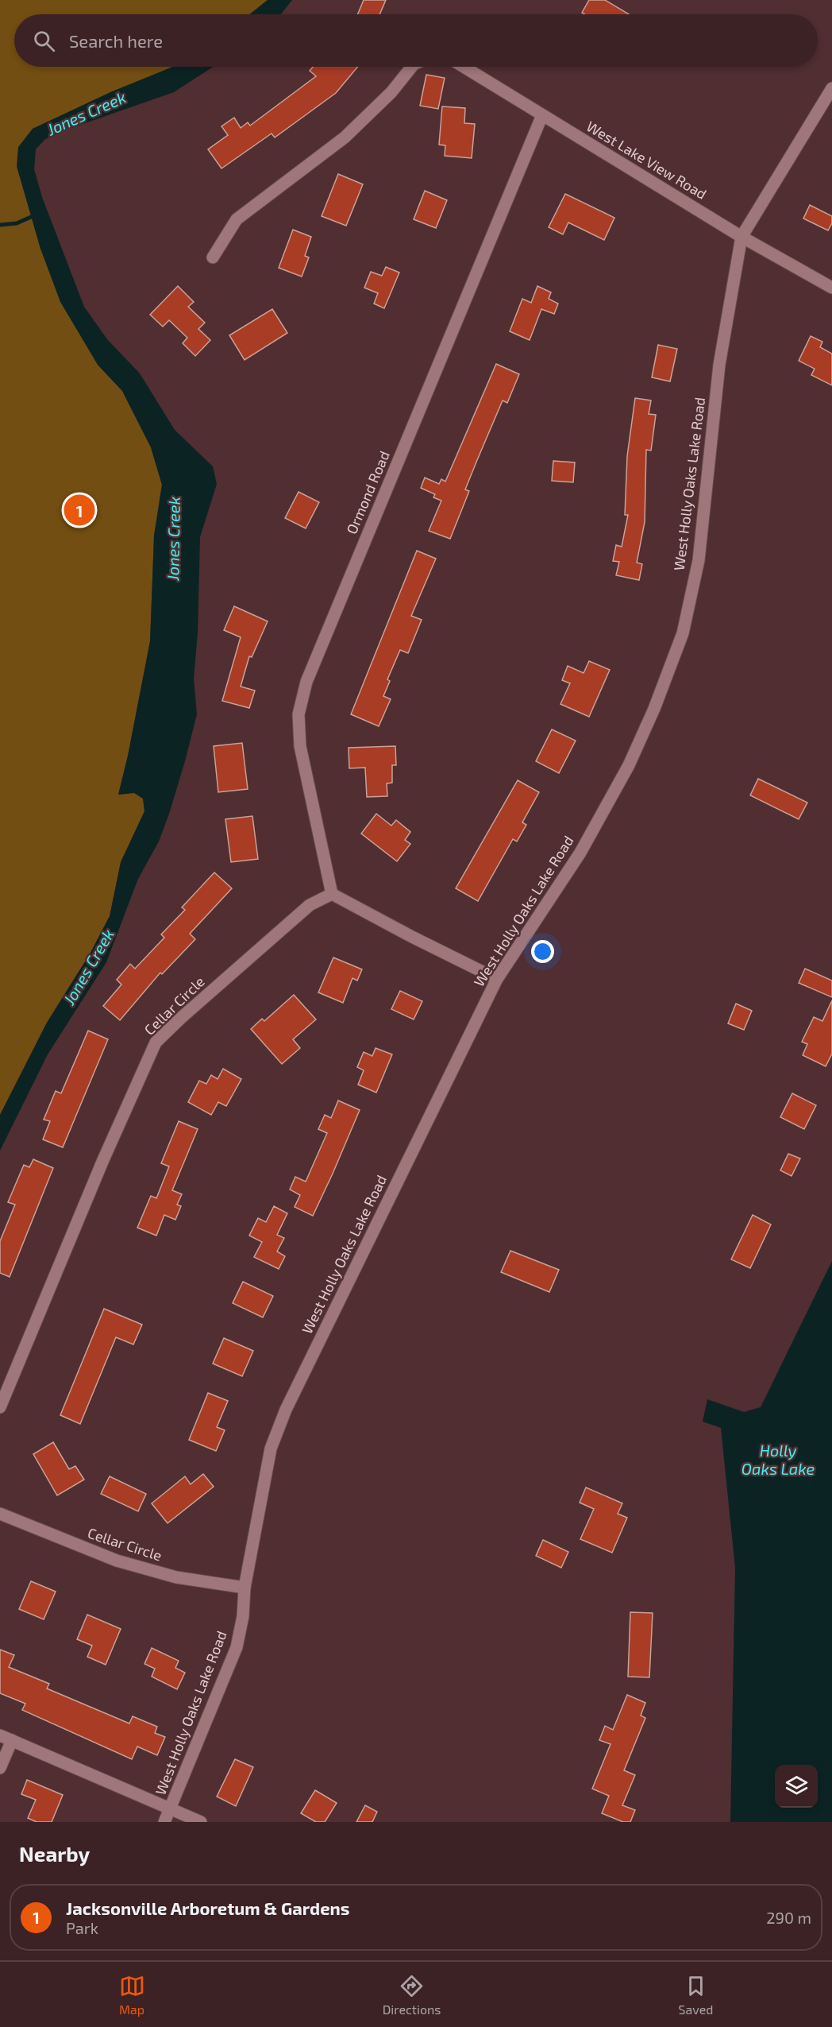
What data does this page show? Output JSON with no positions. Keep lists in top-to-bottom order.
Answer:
{
  "streets": {
    "street": [
      "West Lake View Road",
      "West Holly Oaks Lake Road",
      "Ormond Road",
      "Cellar Circle"
    ]
  },
  "crossings": [
    ["West Lake View Road", "West Holly Oaks Lake Road"],
    ["West Lake View Road", "Ormond Road"],
    ["West Holly Oaks Lake Road", "Cellar Circle"],
    ["Ormond Road", "Cellar Circle"]
  ],
  "water": ["Jones Creek", "Holly Oaks Lake"],
  "page": {
    "search": "Search here",
    "pins": "1",
    "heading": "Nearby",
    "list": [
      {
        "mark": "1",
        "name": "Jacksonville Arboretum & Gardens",
        "note": "Park",
        "value": "290 m"
      }
    ],
    "nav": ["Map", "Directions", "Saved"]
  }
}
